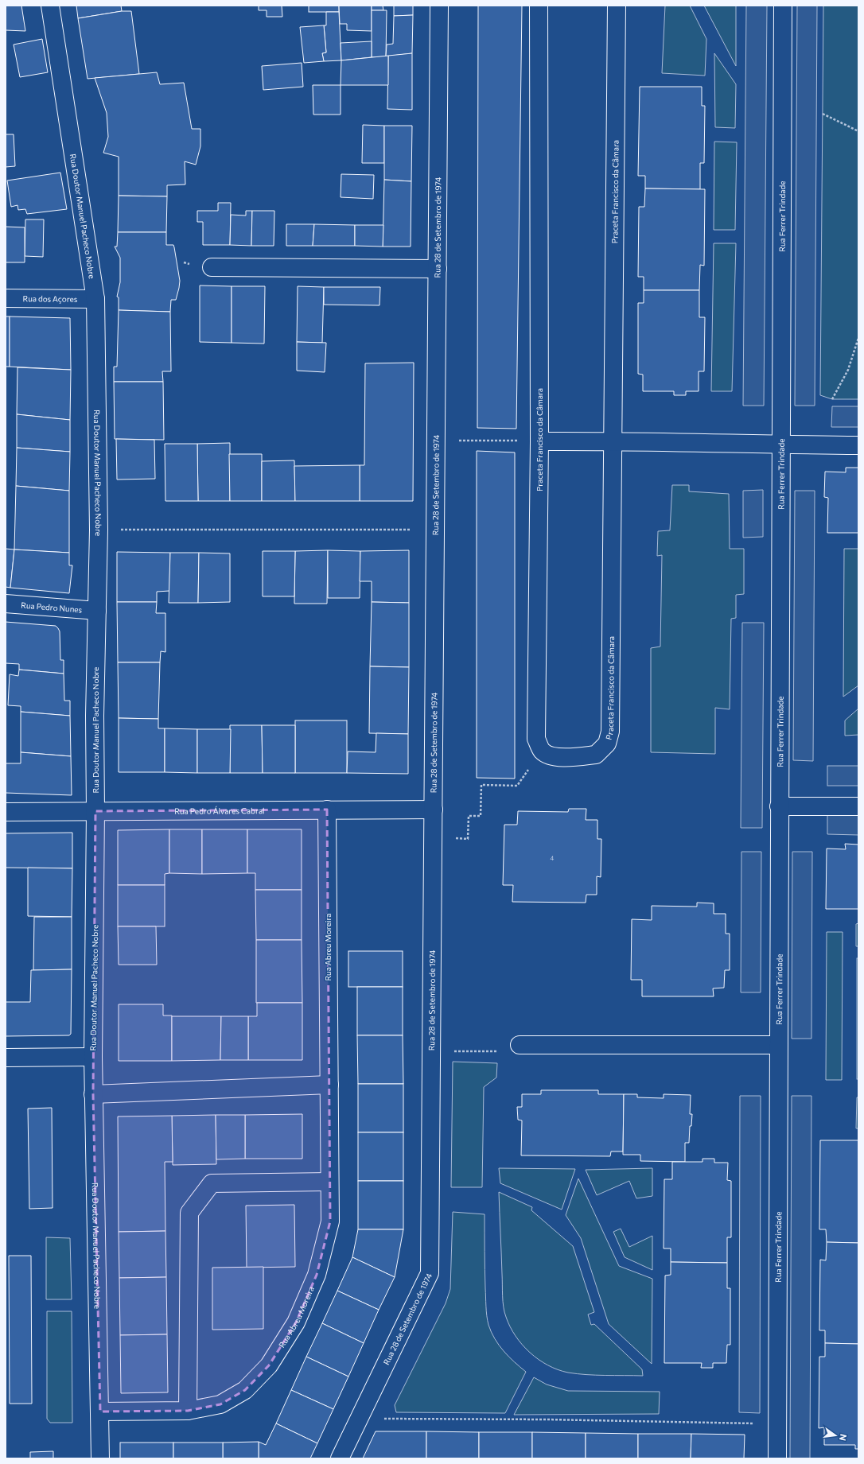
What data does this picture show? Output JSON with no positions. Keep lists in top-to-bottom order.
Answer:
{
  "streets": {
    "street": [
      "Praceta Francisco da Câmara",
      "Rua Doutor Manuel Pacheco Nobre",
      "Rua Ferrer Trindade",
      "Rua 28 de Setembro de 1974",
      "Rua dos Açores",
      "Rua Pedro Nunes",
      "Rua Pedro Álvares Cabral",
      "Rua Abreu Moreira"
    ]
  },
  "crossings": [
    ["Rua Doutor Manuel Pacheco Nobre", "Rua dos Açores"],
    ["Rua Doutor Manuel Pacheco Nobre", "Rua Pedro Nunes"],
    ["Rua Doutor Manuel Pacheco Nobre", "Rua Pedro Álvares Cabral"],
    ["Rua Doutor Manuel Pacheco Nobre", "Rua Abreu Moreira"],
    ["Rua 28 de Setembro de 1974", "Rua Pedro Álvares Cabral"],
    ["Rua Pedro Álvares Cabral", "Rua Abreu Moreira"]
  ],
  "house_numbers": ["4"],
  "north": "right"
}
